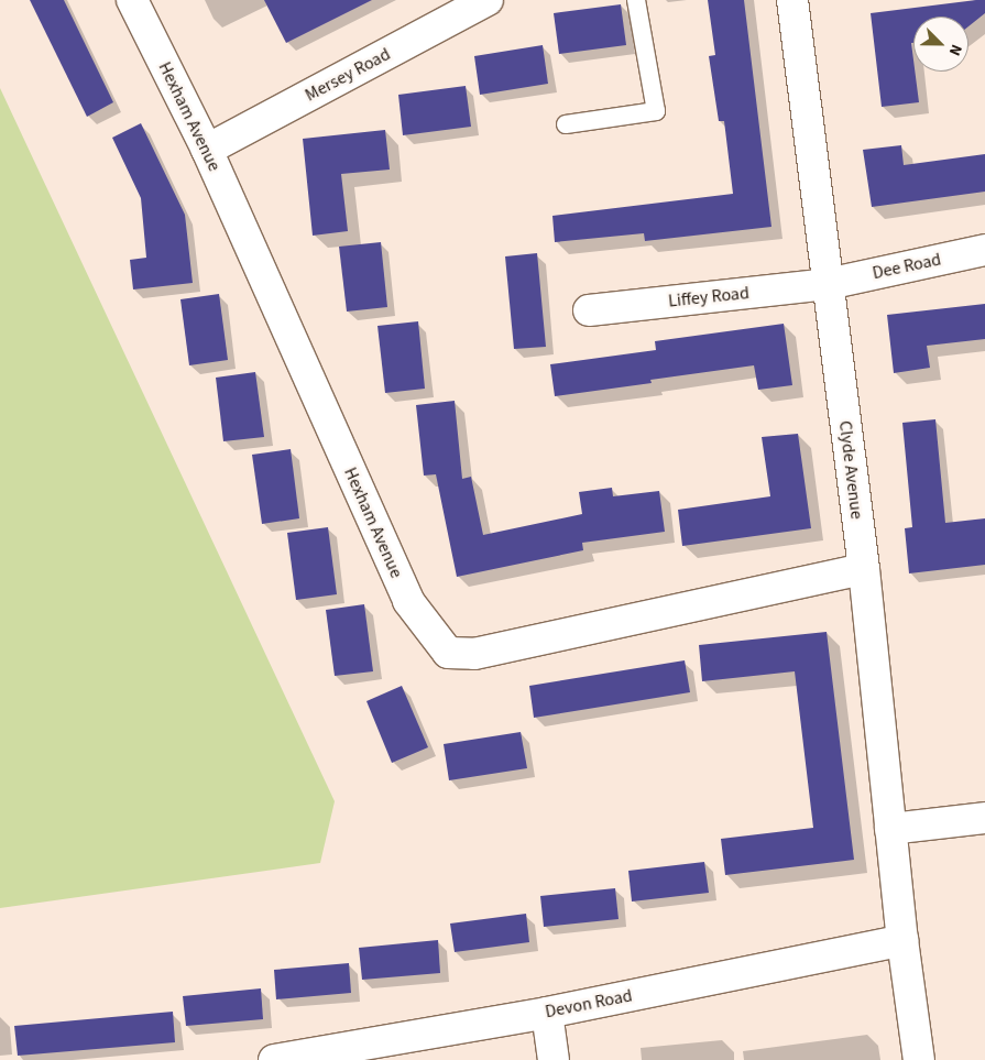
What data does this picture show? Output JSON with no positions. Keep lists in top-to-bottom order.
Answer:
{
  "streets": {
    "street": [
      "Mersey Road",
      "Hexham Avenue",
      "Dee Road",
      "Liffey Road",
      "Clyde Avenue",
      "Devon Road"
    ]
  },
  "crossings": [
    ["Mersey Road", "Hexham Avenue"],
    ["Hexham Avenue", "Clyde Avenue"],
    ["Dee Road", "Liffey Road"],
    ["Dee Road", "Clyde Avenue"],
    ["Liffey Road", "Clyde Avenue"],
    ["Clyde Avenue", "Devon Road"]
  ],
  "north": "bottom right"
}
